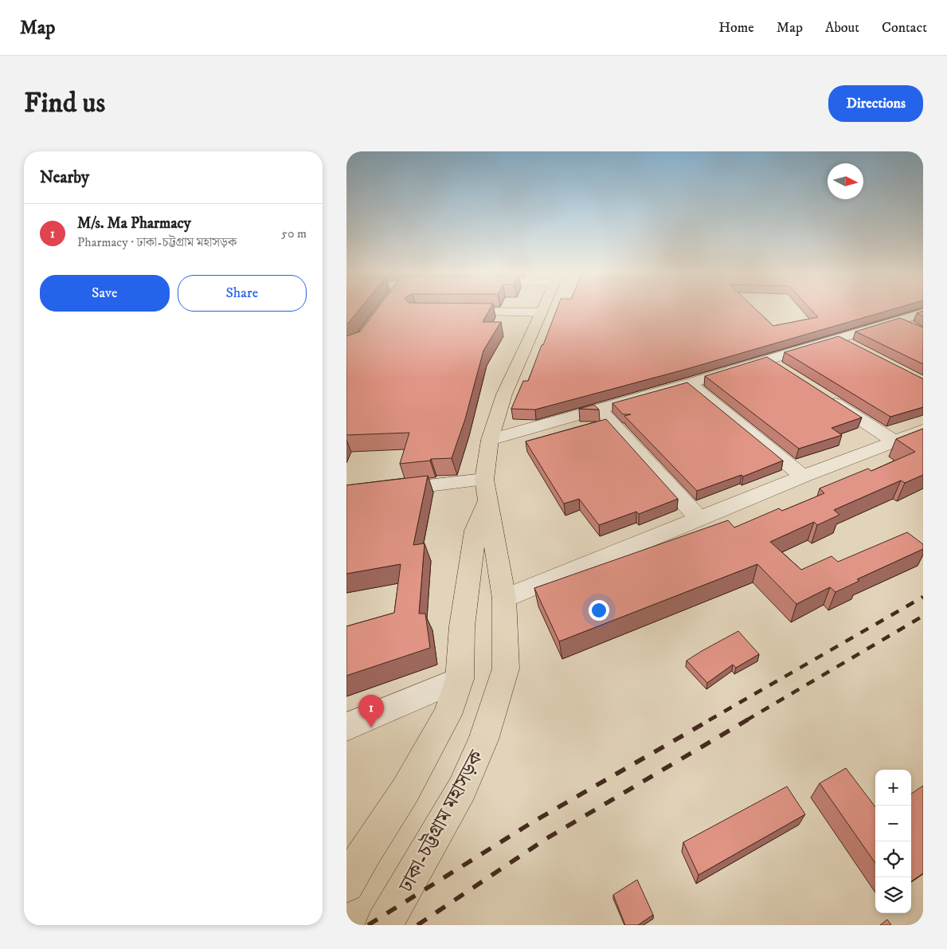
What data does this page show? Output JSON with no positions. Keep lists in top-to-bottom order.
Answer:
{
  "streets": {
    "highway": ["ঢাকা-চট্টগ্রাম মহাসড়ক"]
  },
  "north": "right",
  "page": {
    "header": "Map",
    "nav": [
      "Home",
      "Map",
      "About",
      "Contact"
    ],
    "buttons": [
      "Directions",
      ["Save", "Share"]
    ],
    "title": "Find us",
    "heading": "Nearby",
    "list": [
      {
        "mark": "1",
        "name": "M/s. Ma Pharmacy",
        "note": "Pharmacy · ঢাকা-চট্টগ্রাম মহাসড়ক",
        "value": "50 m"
      }
    ],
    "pins": "1",
    "map_buttons": ["+", "−"]
  }
}
